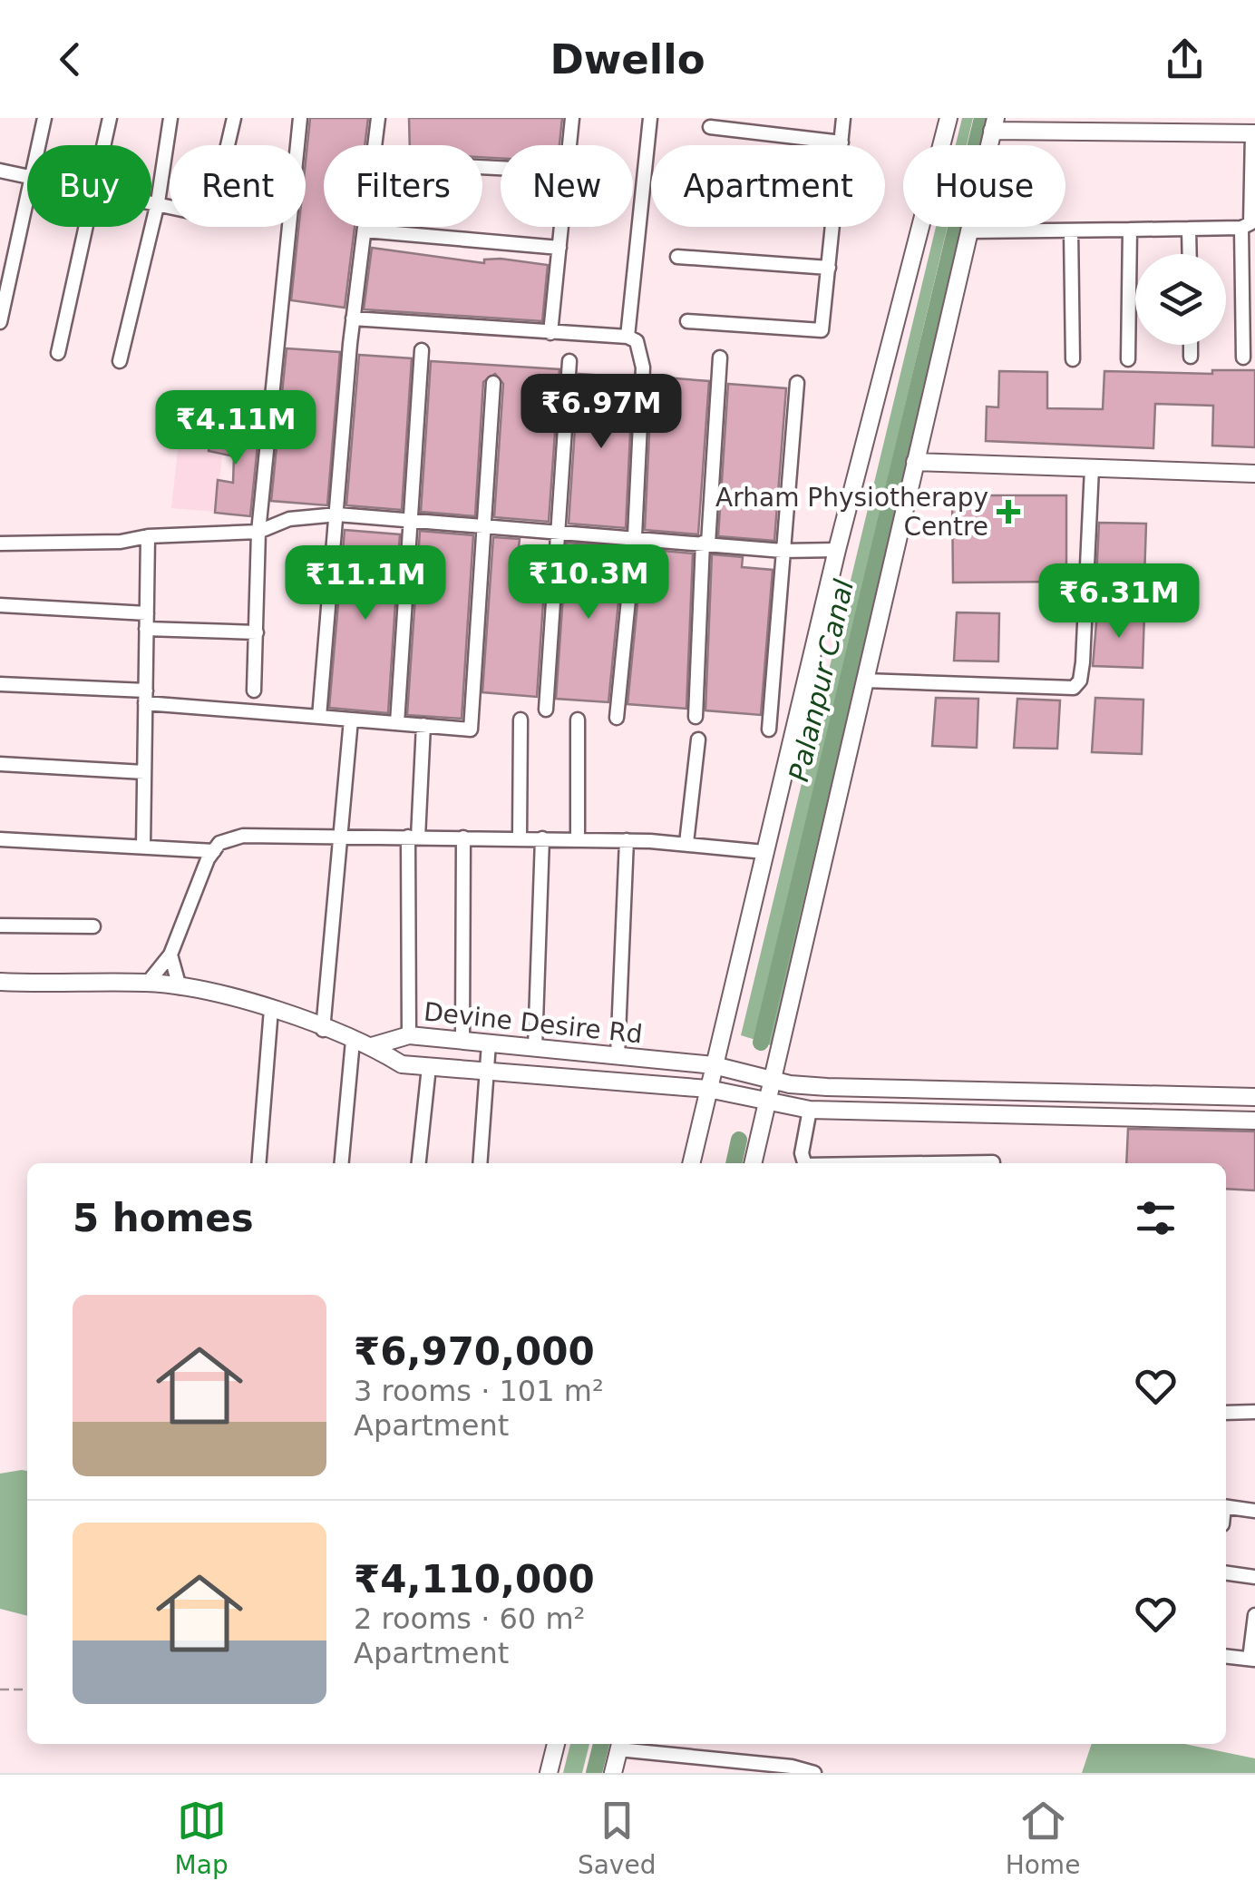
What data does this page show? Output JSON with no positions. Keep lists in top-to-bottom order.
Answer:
{
  "streets": {
    "street": ["Devine Desire Rd"]
  },
  "water": ["Palanpur Canal"],
  "places": {
    "health": ["Arham Physiotherapy Centre"]
  },
  "page": {
    "header": "Dwello",
    "chip": [
      "Buy",
      "Rent",
      "Filters",
      "New",
      "Apartment",
      "House"
    ],
    "price": [
      "₹6.97M",
      "₹4.11M",
      "₹10.3M",
      "₹11.1M",
      "₹6.31M"
    ],
    "heading": "5 homes",
    "list": [
      {
        "name": "₹6,970,000",
        "note": "3 rooms · 101 m² · Apartment"
      },
      {
        "name": "₹4,110,000",
        "note": "2 rooms · 60 m² · Apartment"
      }
    ],
    "tabs": ["Map", "Saved", "Home"]
  }
}
